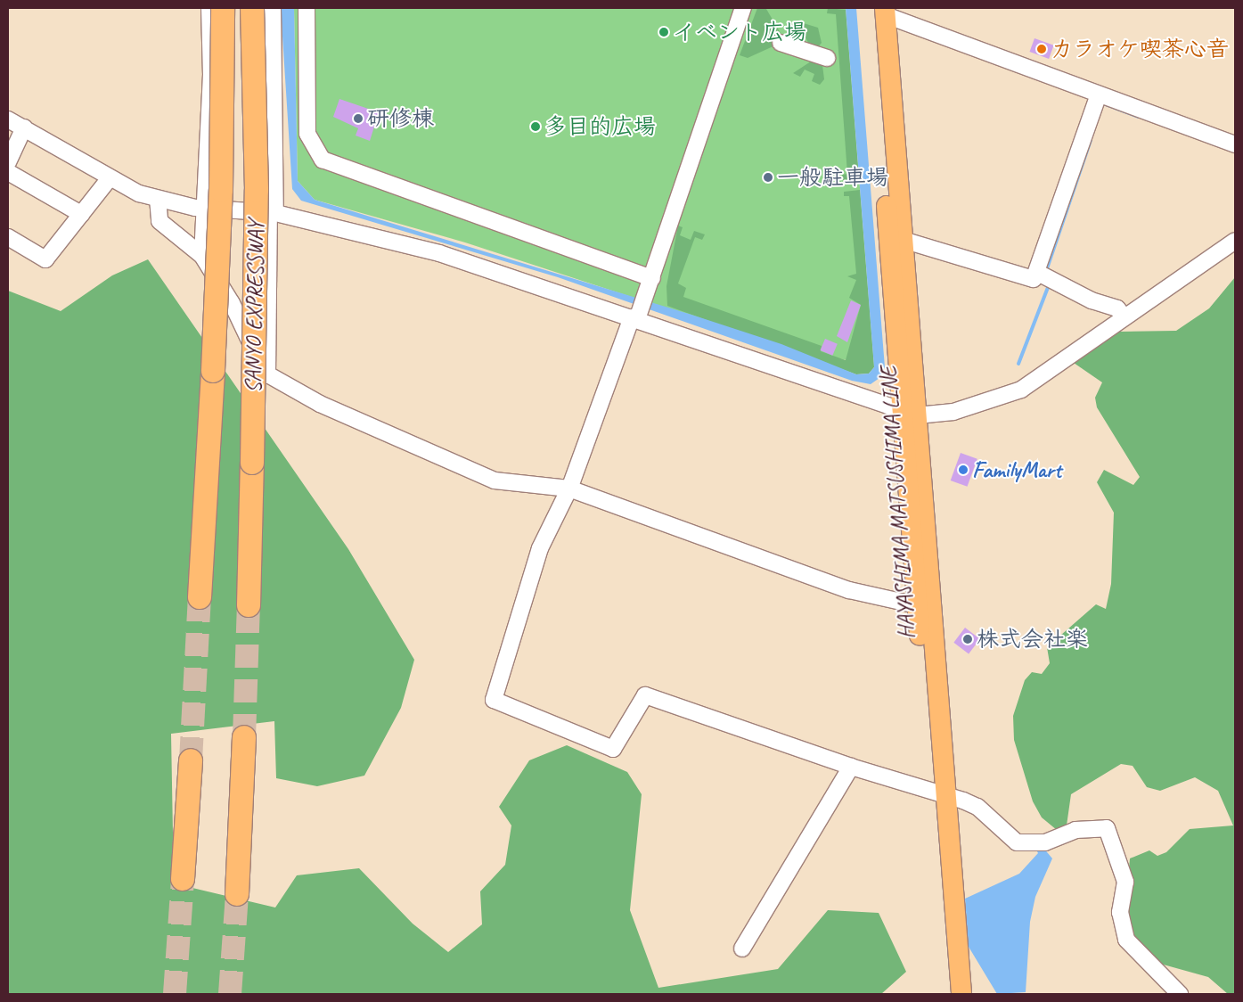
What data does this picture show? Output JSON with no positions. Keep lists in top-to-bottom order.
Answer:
{
  "streets": {
    "highway": ["SANYO EXPRESSWAY"],
    "main road": ["HAYASHIMA MATSUSHIMA LINE"]
  },
  "places": [
    "イベント広場",
    "カラオケ喫茶心音",
    "研修棟",
    "多目的広場",
    "一般駐車場",
    "FamilyMart",
    "株式会社楽"
  ]
}
